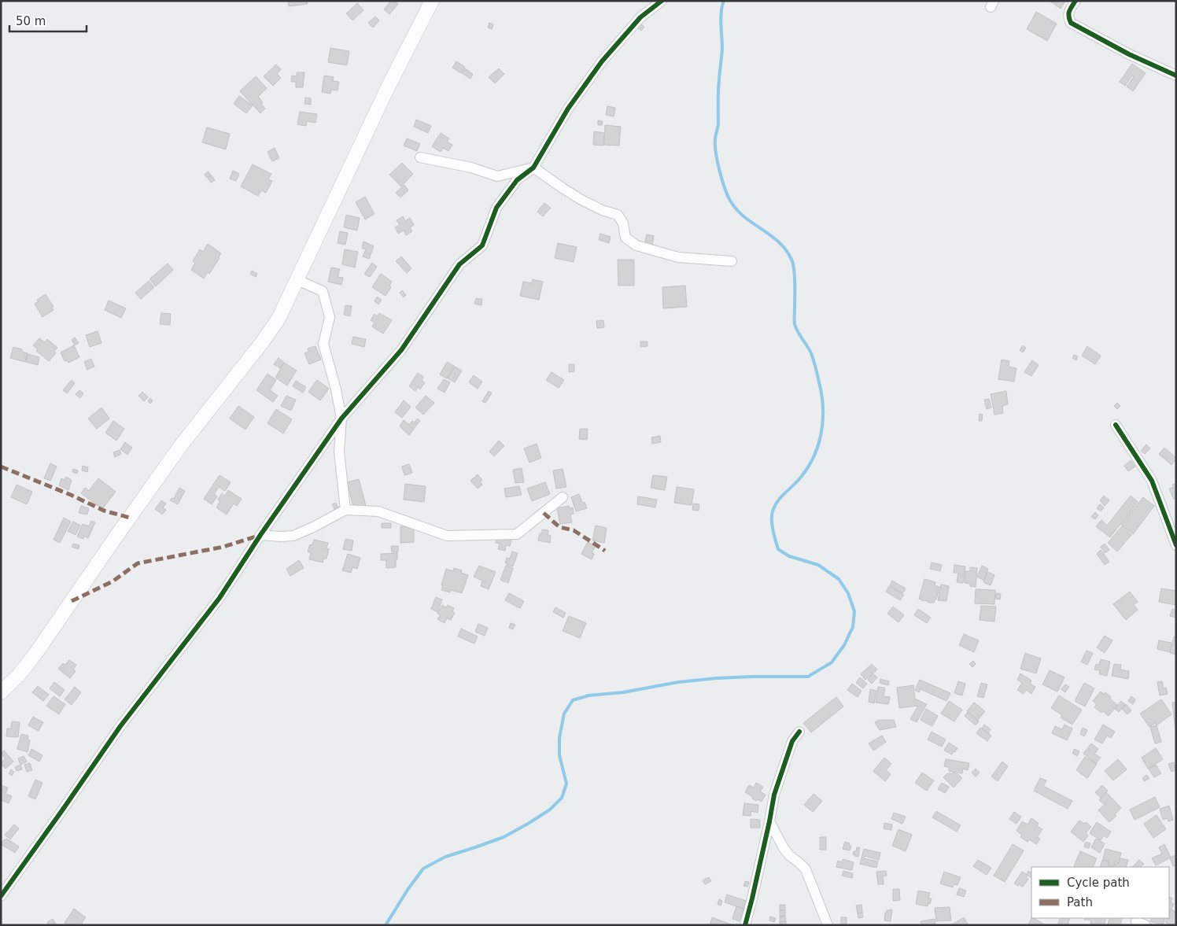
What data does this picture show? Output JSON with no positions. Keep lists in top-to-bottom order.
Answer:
{
  "legend": ["Cycle path", "Path"],
  "scale_bar": "50 m"
}
